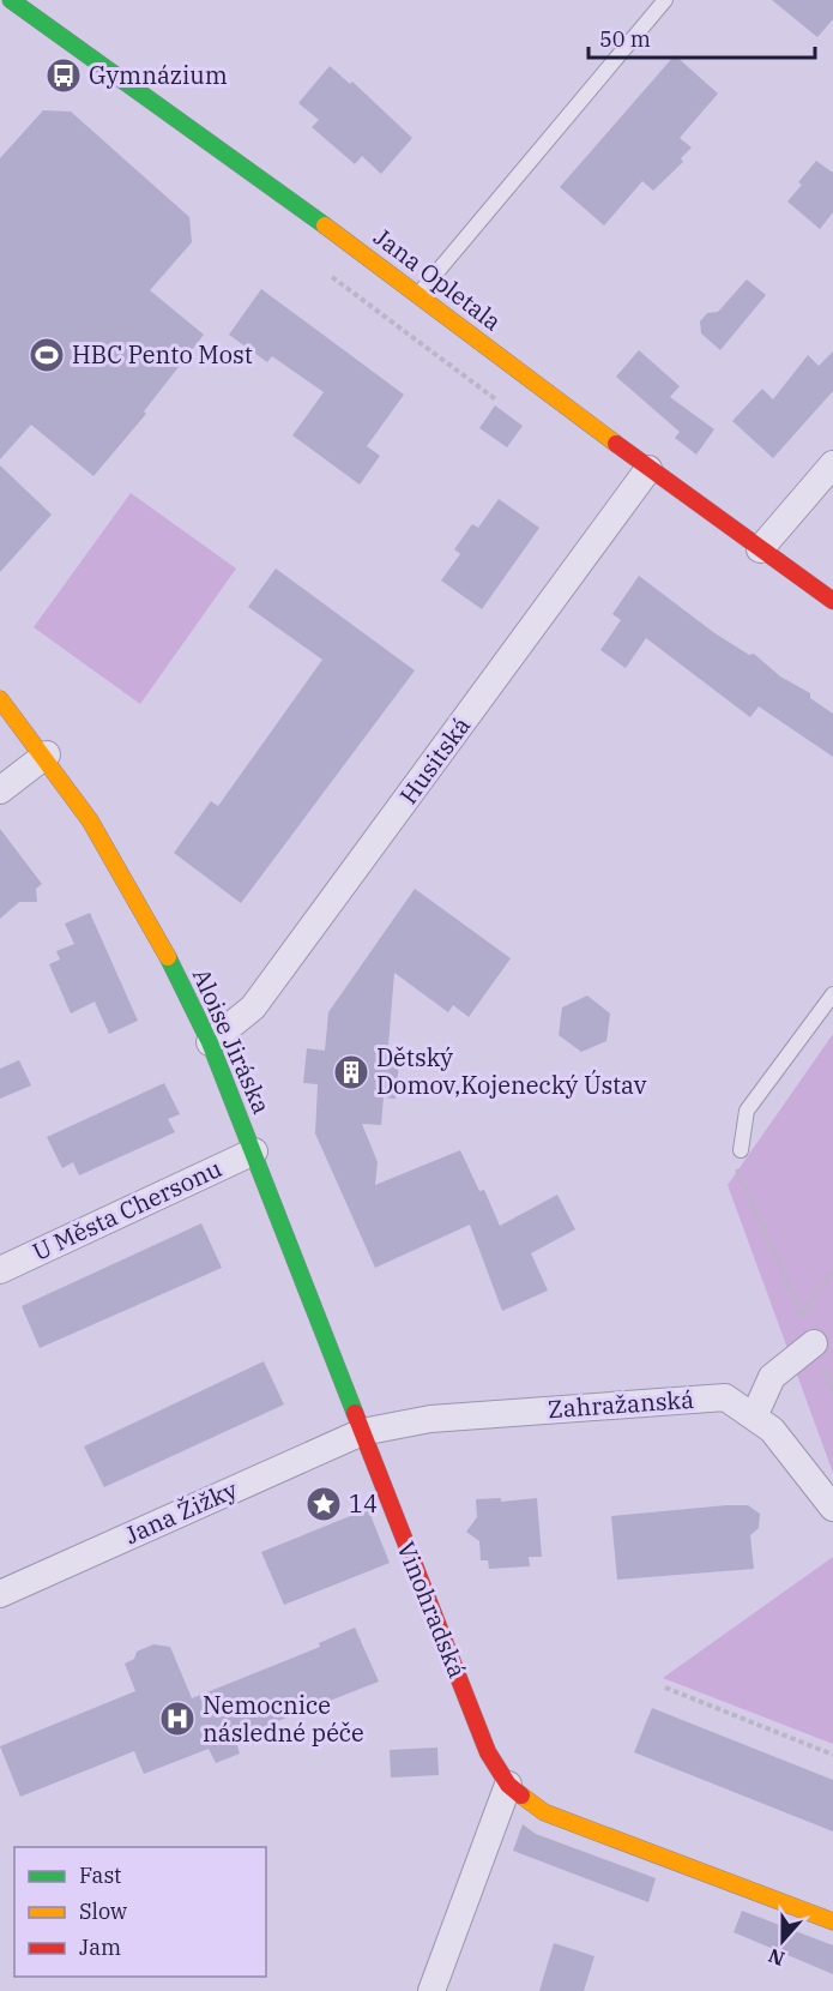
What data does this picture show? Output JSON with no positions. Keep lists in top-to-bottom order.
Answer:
{
  "streets": {
    "street": [
      "Jana Opletala",
      "Husitská",
      "Aloise Jiráska",
      "U Města Chersonu",
      "Zahražanská",
      "Jana Žižky",
      "Vinohradská"
    ]
  },
  "crossings": [
    ["Jana Opletala", "Husitská"],
    ["Husitská", "Aloise Jiráska"],
    ["Aloise Jiráska", "U Města Chersonu"],
    ["Aloise Jiráska", "Zahražanská"],
    ["Aloise Jiráska", "Jana Žižky"],
    ["Aloise Jiráska", "Vinohradská"],
    ["Zahražanská", "Jana Žižky"],
    ["Zahražanská", "Vinohradská"],
    ["Jana Žižky", "Vinohradská"]
  ],
  "places": {
    "bus stop": ["Gymnázium"],
    "sports": ["HBC Pento Most"],
    "building": ["Dětský Domov,Kojenecký Ústav"],
    "place": ["14"],
    "hospital": ["Nemocnice následné péče"]
  },
  "legend": ["Fast", "Slow", "Jam"],
  "scale_bar": "50 m",
  "north": "bottom"
}
